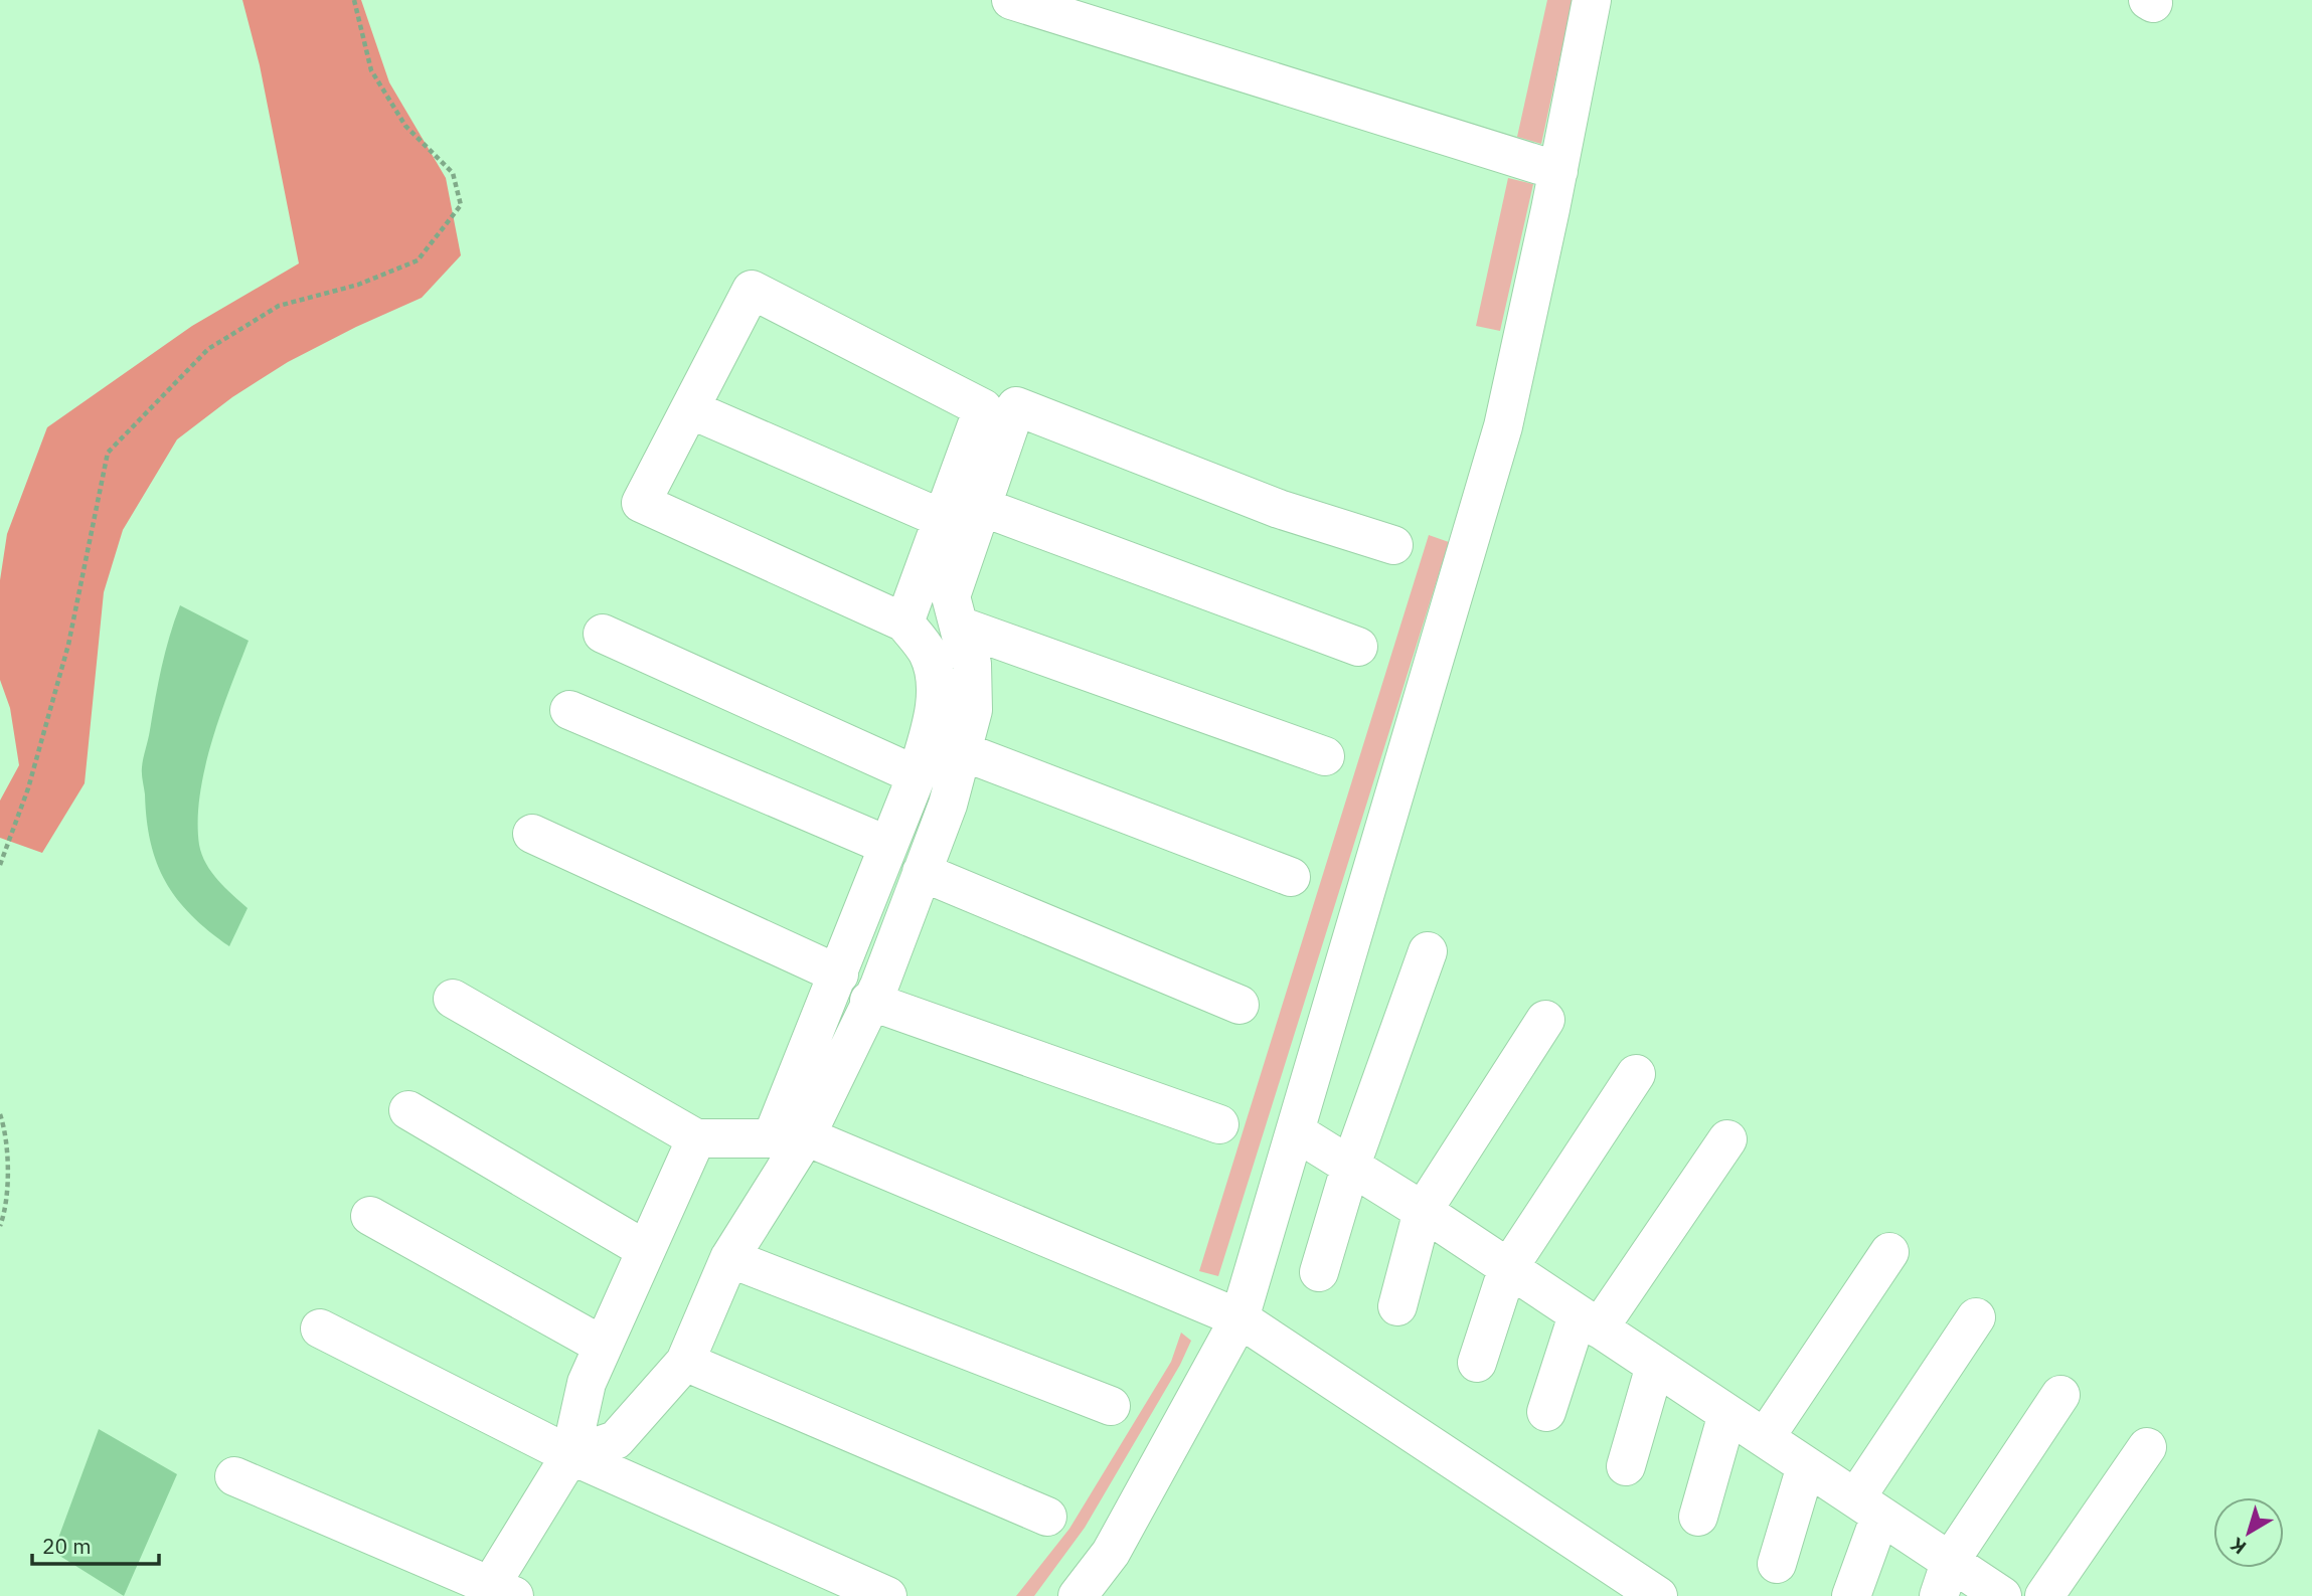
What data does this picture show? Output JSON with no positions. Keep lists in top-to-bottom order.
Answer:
{
  "scale_bar": "20 m",
  "north": "bottom left"
}
